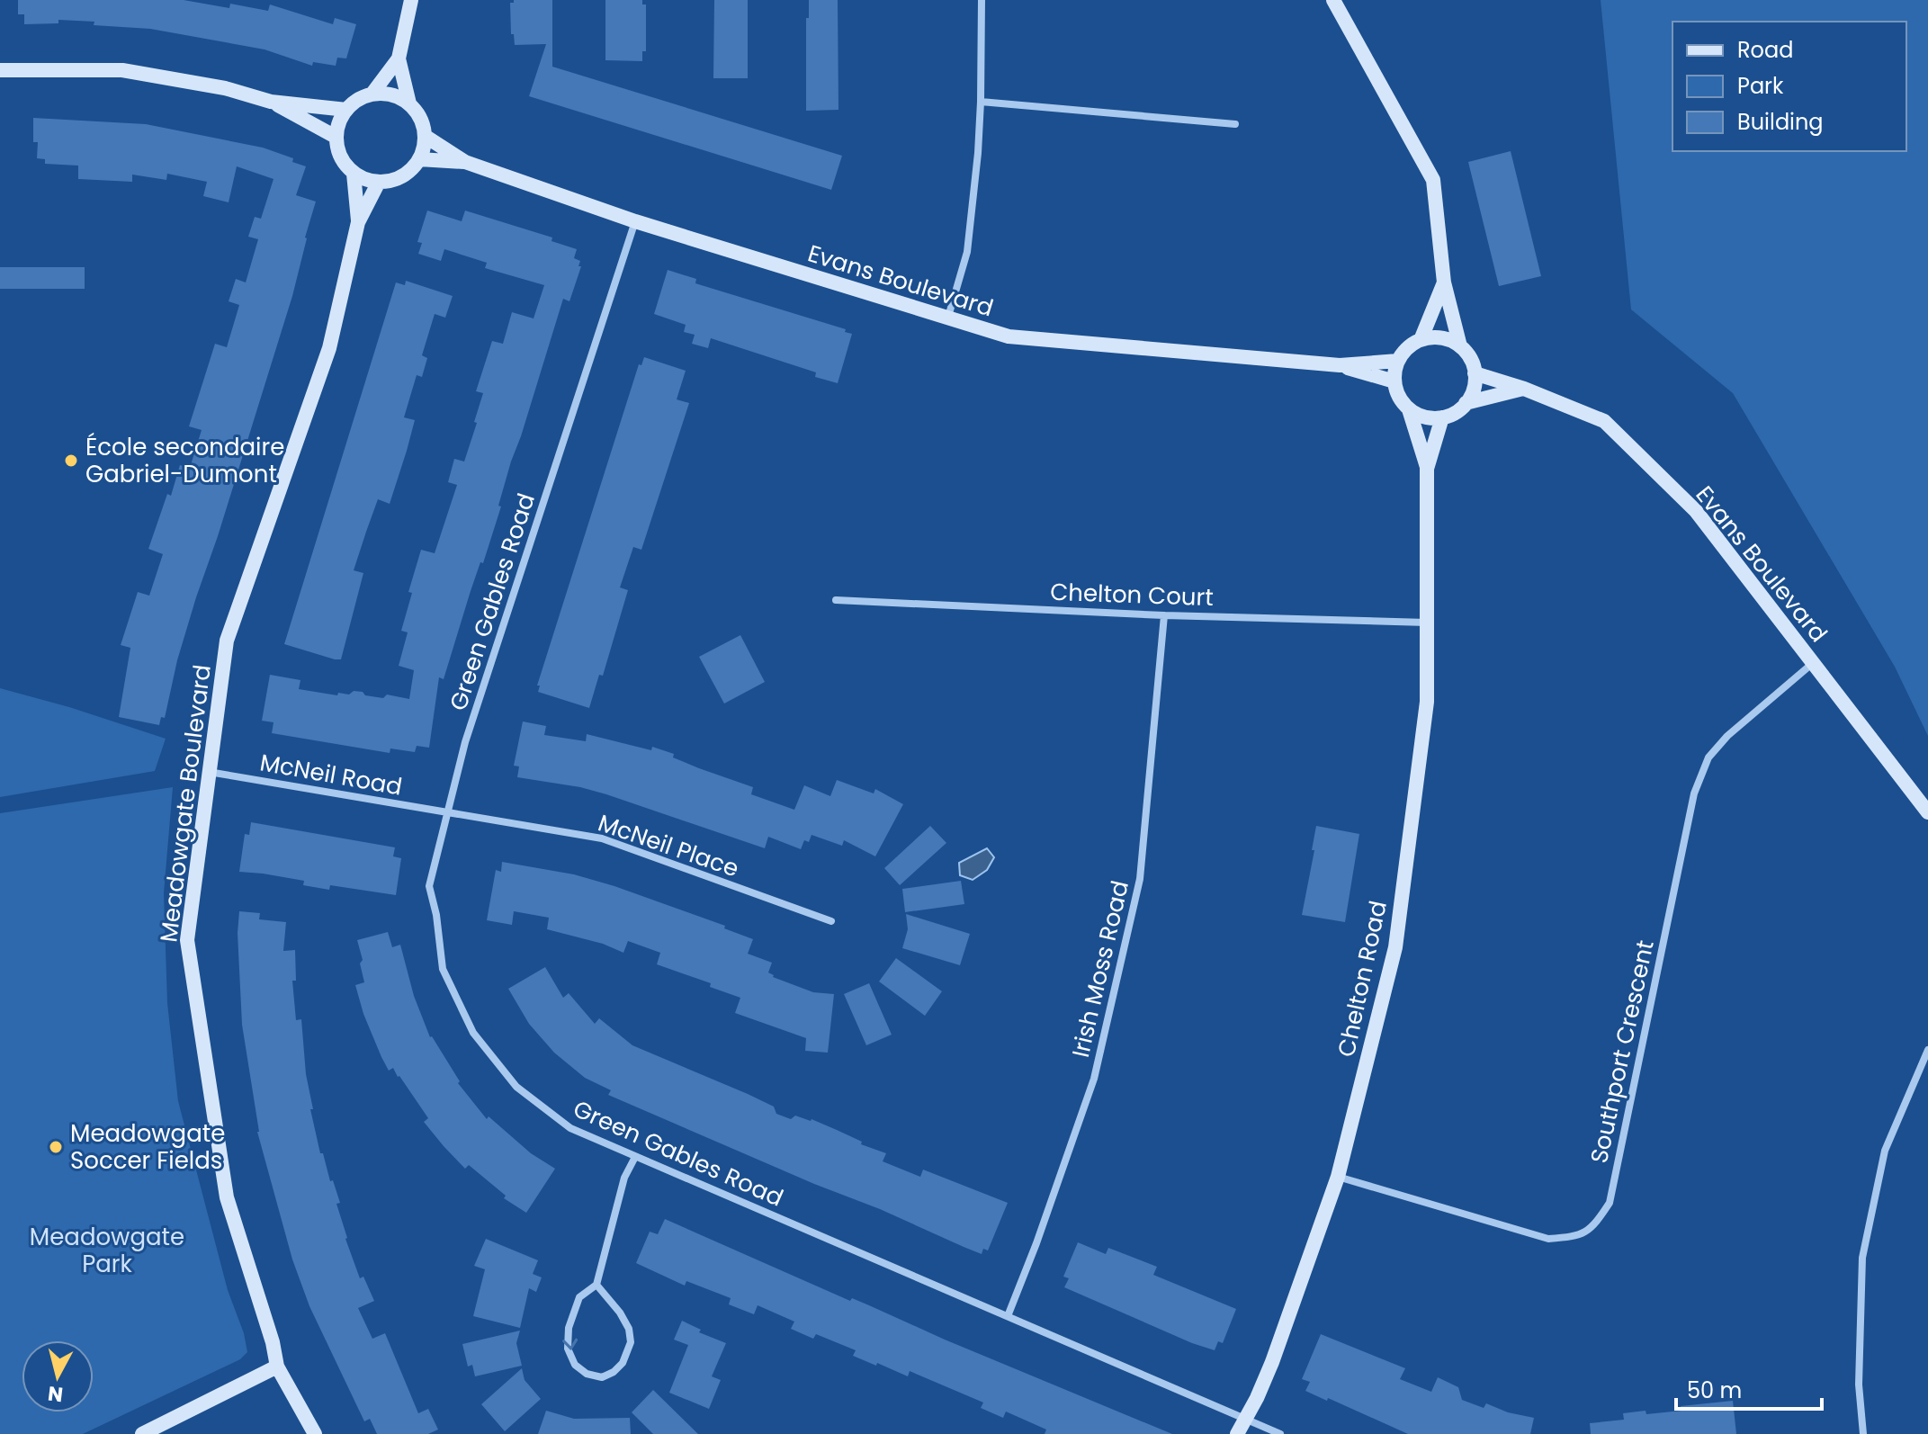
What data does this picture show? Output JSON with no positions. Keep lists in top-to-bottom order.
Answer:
{
  "streets": {
    "street": [
      "Evans Boulevard",
      "Chelton Court",
      "Green Gables Road",
      "McNeil Road",
      "Meadowgate Boulevard",
      "McNeil Place",
      "Irish Moss Road",
      "Chelton Road",
      "Southport Crescent"
    ]
  },
  "crossings": [
    ["Evans Boulevard", "Green Gables Road"],
    ["Evans Boulevard", "Meadowgate Boulevard"],
    ["Evans Boulevard", "Chelton Road"],
    ["Evans Boulevard", "Southport Crescent"],
    ["Chelton Court", "Irish Moss Road"],
    ["Chelton Court", "Chelton Road"],
    ["Green Gables Road", "McNeil Road"],
    ["Green Gables Road", "McNeil Place"],
    ["Green Gables Road", "Irish Moss Road"],
    ["Green Gables Road", "Chelton Road"],
    ["McNeil Road", "Meadowgate Boulevard"],
    ["McNeil Road", "McNeil Place"],
    ["Chelton Road", "Southport Crescent"]
  ],
  "parks": ["Meadowgate Park"],
  "places": ["École secondaire Gabriel-Dumont", "Meadowgate Soccer Fields"],
  "legend": ["Road", "Park", "Building"],
  "scale_bar": "50 m",
  "north": "bottom"
}
